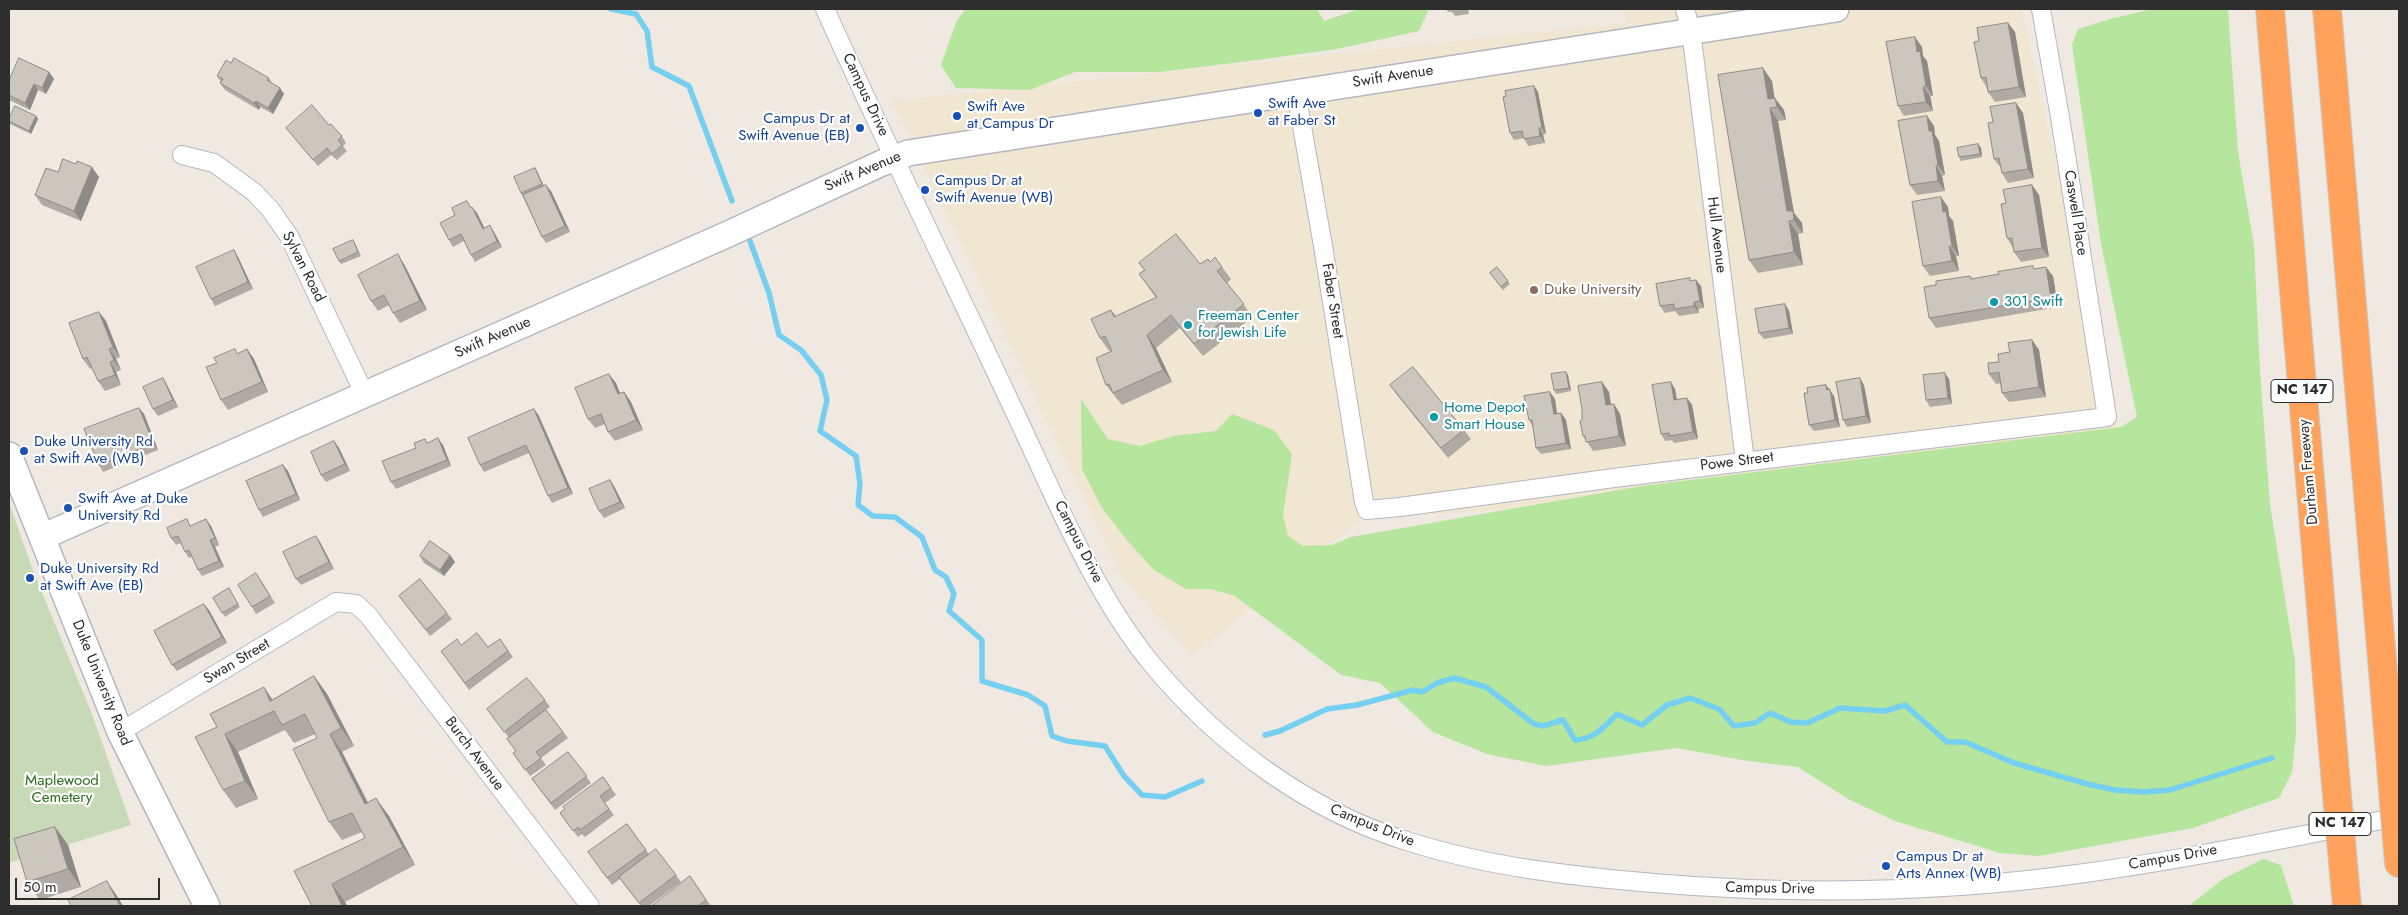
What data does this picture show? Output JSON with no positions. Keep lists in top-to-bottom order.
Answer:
{
  "streets": {
    "highway": ["NC 147", "Durham Freeway"],
    "street": [
      "Swift Avenue",
      "Campus Drive",
      "Caswell Place",
      "Hull Avenue",
      "Sylvan Road",
      "Faber Street",
      "Powe Street",
      "Swan Street",
      "Duke University Road",
      "Burch Avenue"
    ]
  },
  "crossings": [
    ["Swift Avenue", "Campus Drive"],
    ["Swift Avenue", "Hull Avenue"],
    ["Swift Avenue", "Sylvan Road"],
    ["Swift Avenue", "Faber Street"],
    ["Swift Avenue", "Duke University Road"],
    ["Caswell Place", "Powe Street"],
    ["Hull Avenue", "Powe Street"],
    ["Faber Street", "Powe Street"],
    ["Swan Street", "Duke University Road"],
    ["Swan Street", "Burch Avenue"]
  ],
  "parks": ["Maplewood Cemetery"],
  "places": [
    "Swift Ave at Faber St",
    "Swift Ave at Campus Dr",
    "Campus Dr at Swift Avenue (EB)",
    "Campus Dr at Swift Avenue (WB)",
    "Duke University",
    "301 Swift",
    "Freeman Center for Jewish Life",
    "Home Depot Smart House",
    "Duke University Rd at Swift Ave (WB)",
    "Swift Ave at Duke University Rd",
    "Duke University Rd at Swift Ave (EB)",
    "Campus Dr at Arts Annex (WB)"
  ],
  "scale_bar": "50 m"
}
